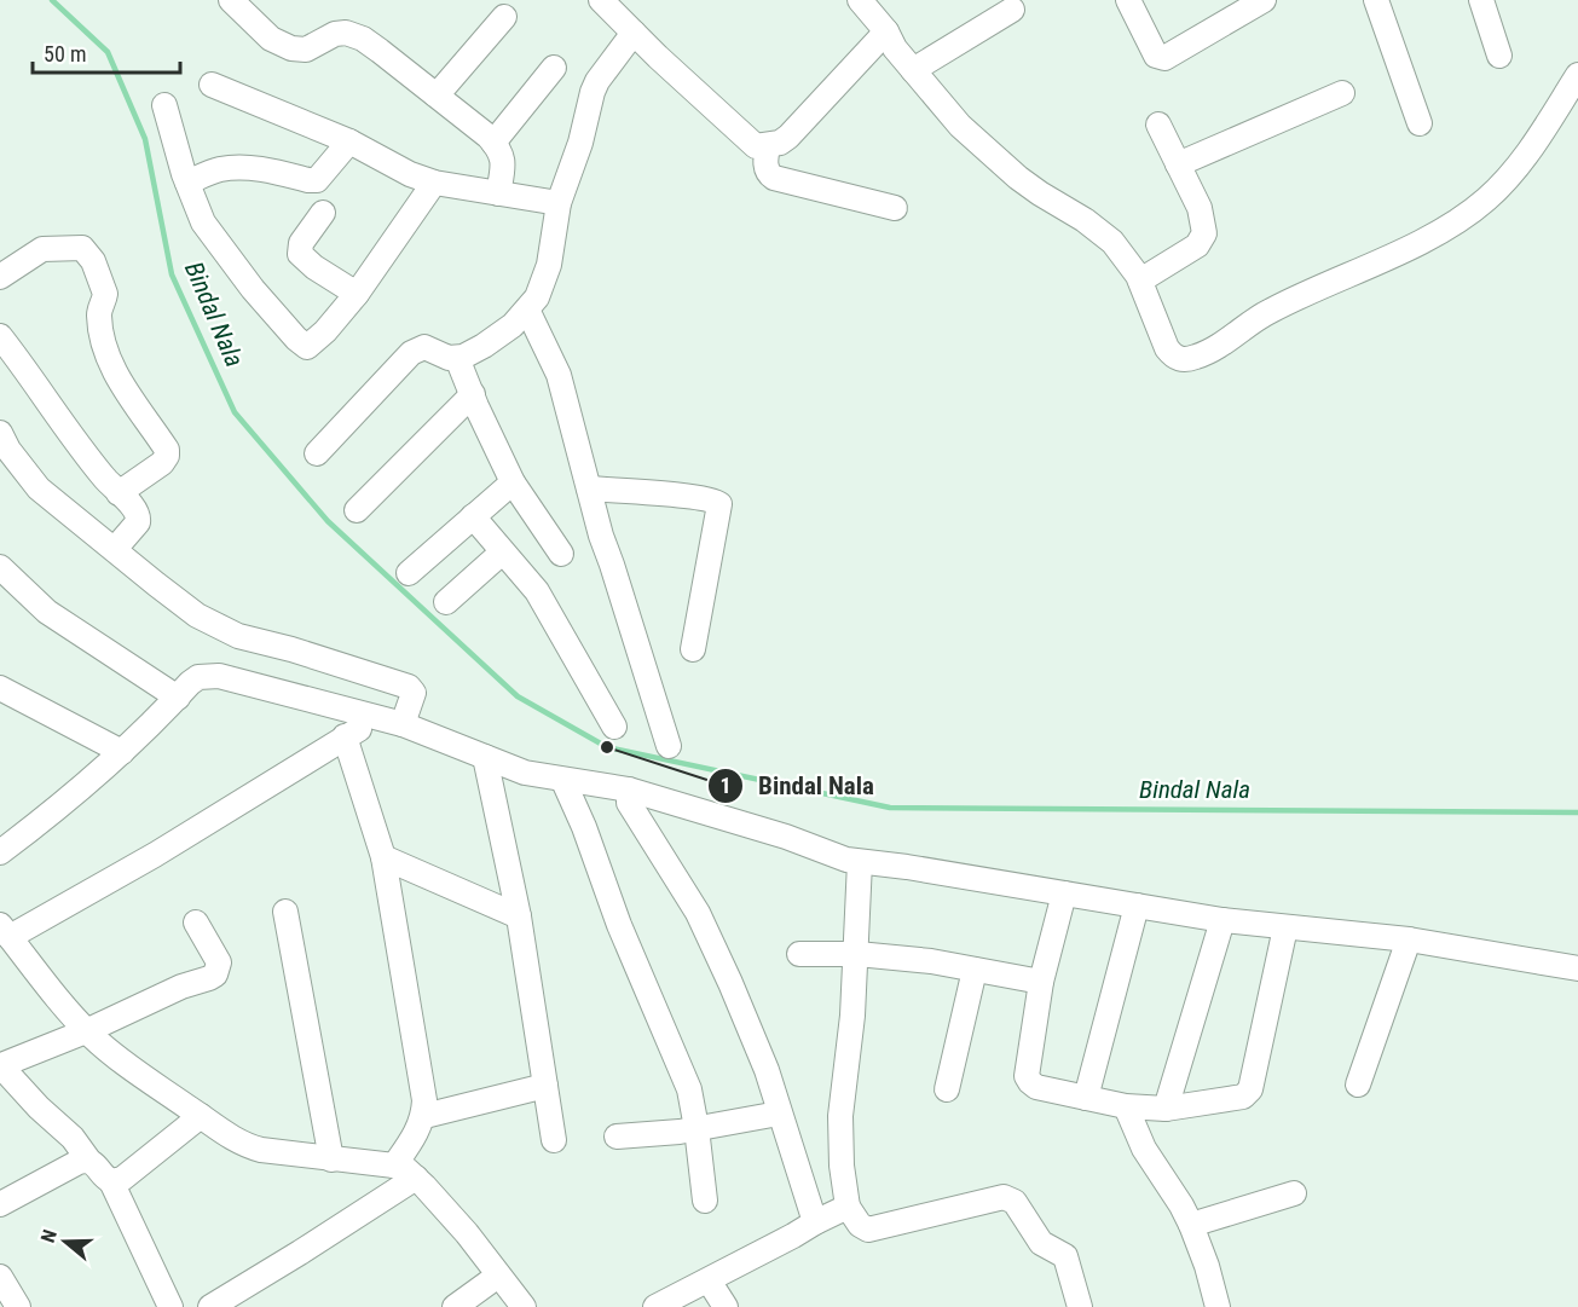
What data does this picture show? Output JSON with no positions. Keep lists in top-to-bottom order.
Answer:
{
  "water": ["Bindal Nala"],
  "places": ["Bindal Nala"],
  "scale_bar": "50 m",
  "north": "left"
}
